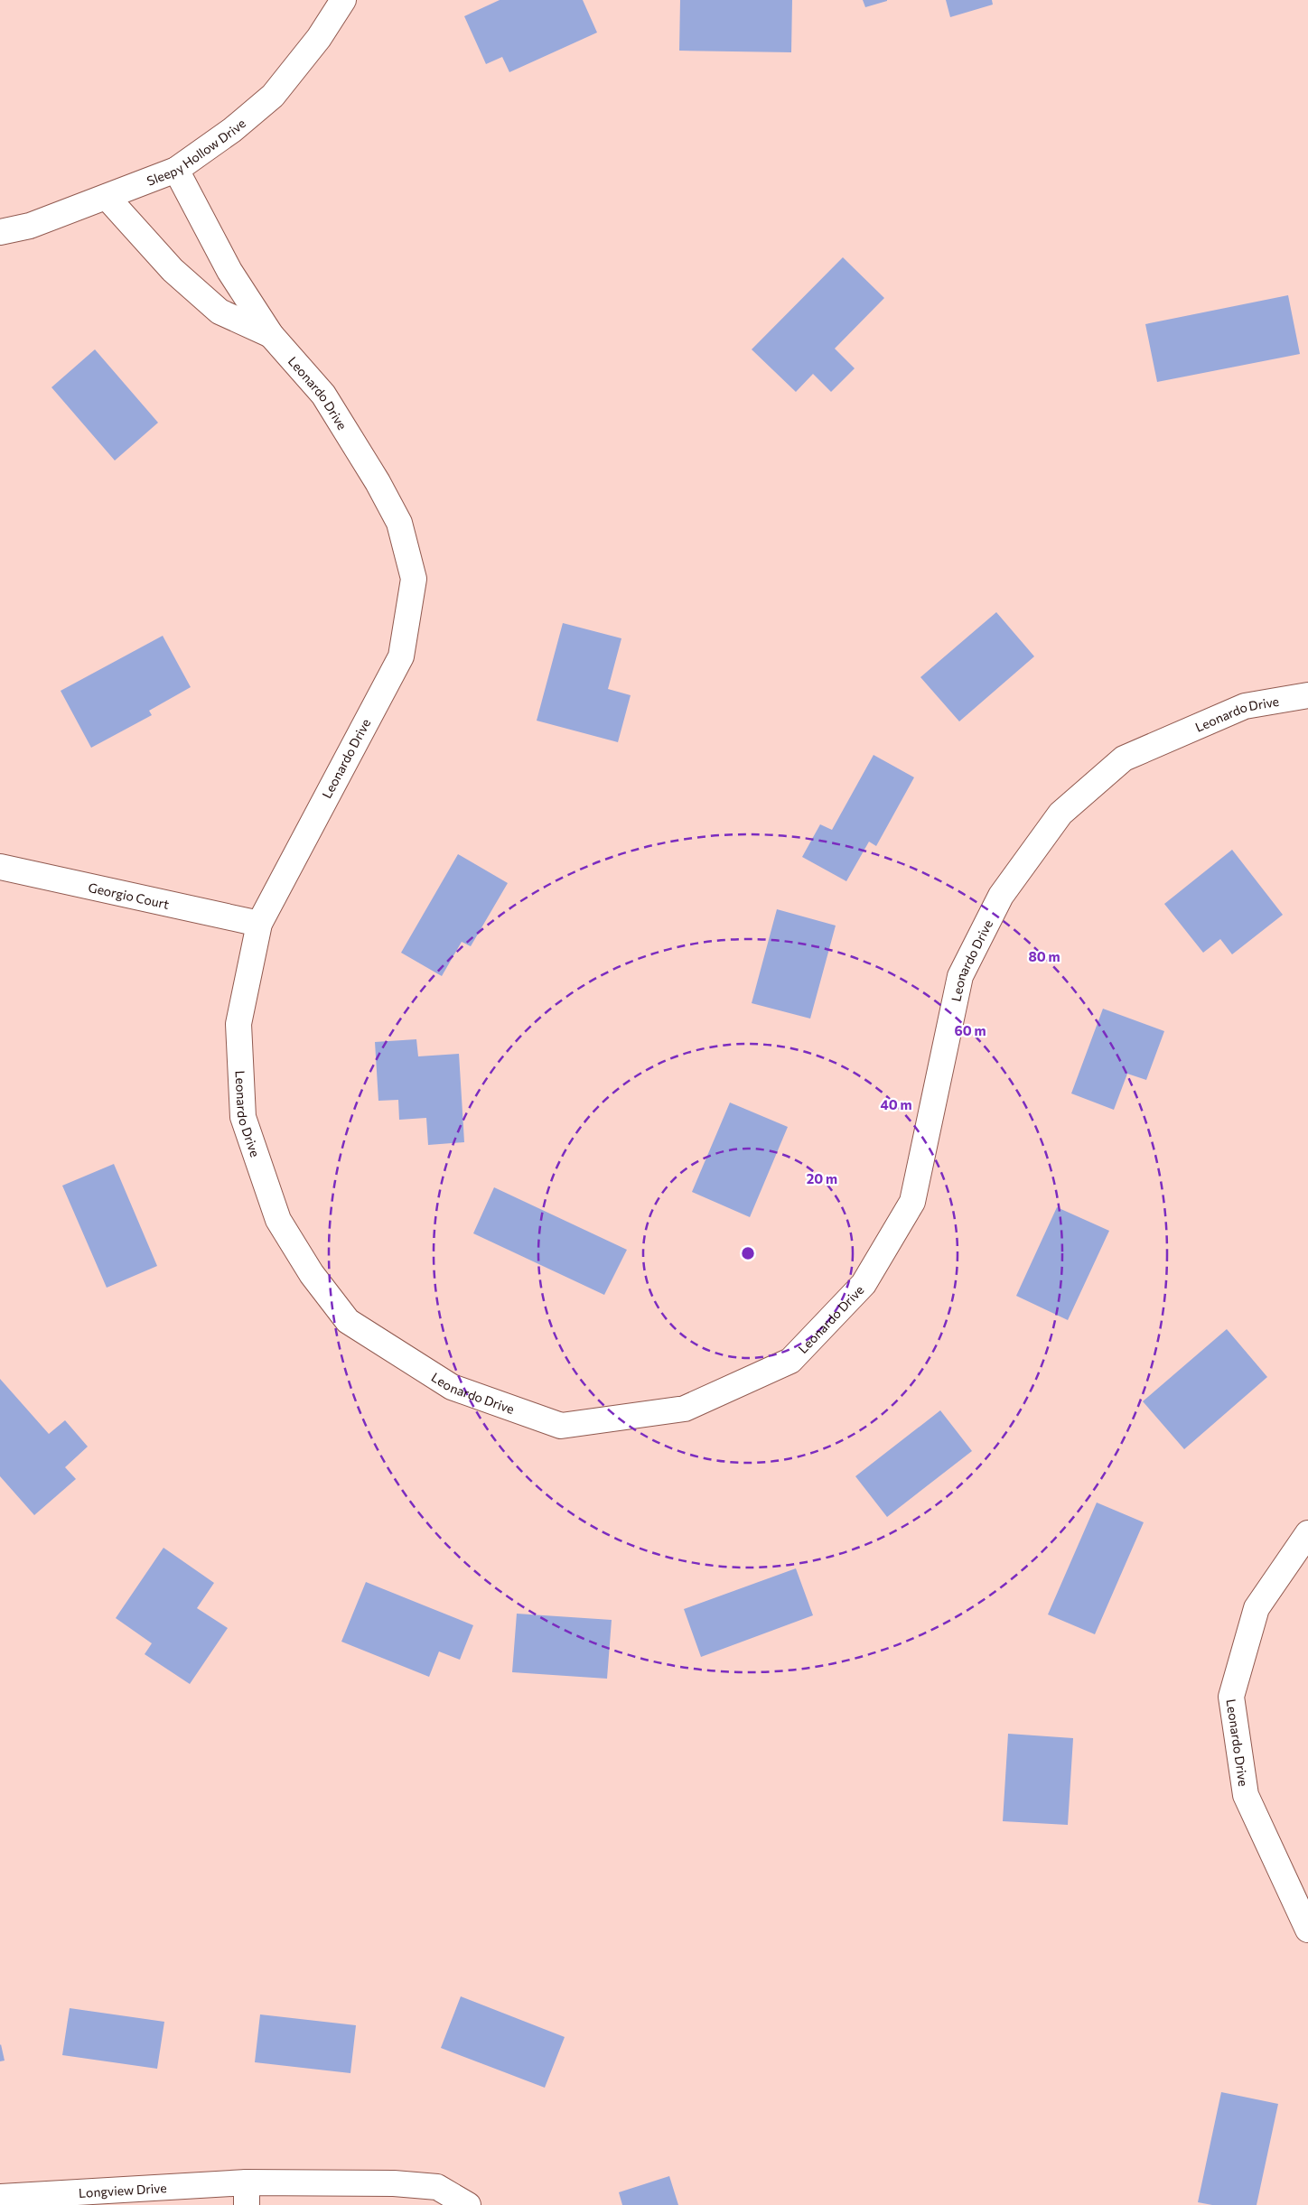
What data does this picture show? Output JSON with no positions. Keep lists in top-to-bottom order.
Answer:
{
  "streets": {
    "street": [
      "Sleepy Hollow Drive",
      "Leonardo Drive",
      "Georgio Court",
      "Longview Drive"
    ]
  },
  "crossings": [
    ["Sleepy Hollow Drive", "Leonardo Drive"],
    ["Leonardo Drive", "Georgio Court"]
  ],
  "rings": [
    "80 m",
    "60 m",
    "40 m",
    "20 m"
  ]
}
